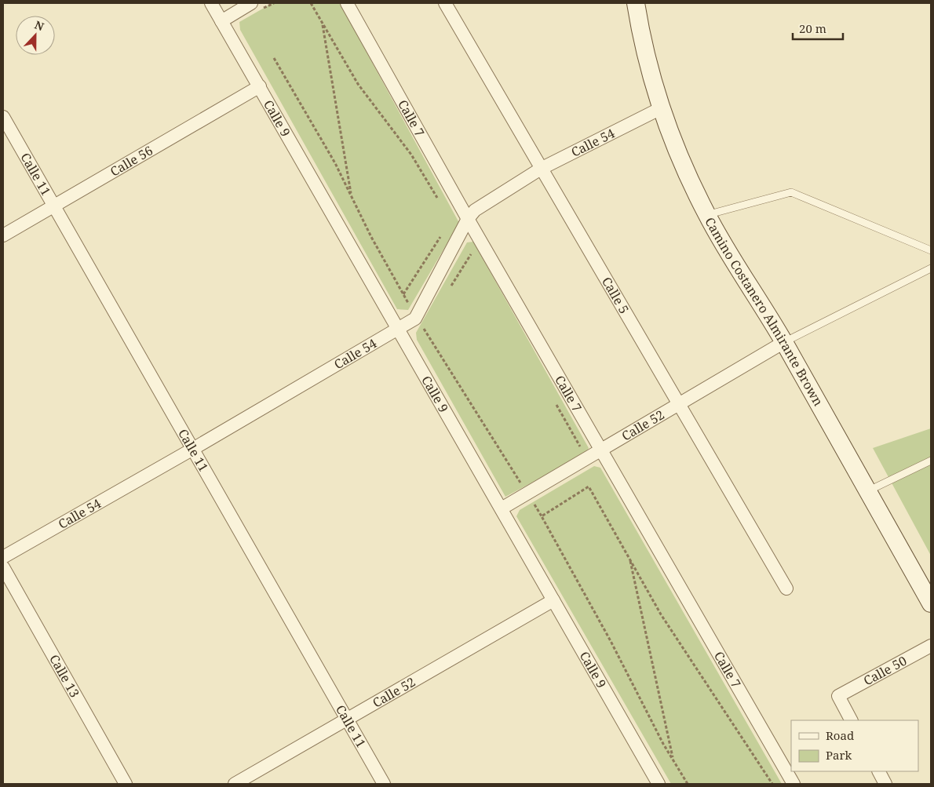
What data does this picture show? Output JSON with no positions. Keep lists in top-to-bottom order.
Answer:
{
  "streets": {
    "main road": ["Camino Costanero Almirante Brown"],
    "street": [
      "Calle 9",
      "Calle 7",
      "Calle 54",
      "Calle 56",
      "Calle 11",
      "Calle 5",
      "Calle 52",
      "Calle 50",
      "Calle 13"
    ]
  },
  "crossings": [
    ["Calle 9", "Calle 54"],
    ["Calle 9", "Calle 56"],
    ["Calle 9", "Calle 52"],
    ["Calle 7", "Calle 54"],
    ["Calle 7", "Calle 52"],
    ["Calle 54", "Calle 11"],
    ["Calle 54", "Calle 5"],
    ["Calle 54", "Camino Costanero Almirante Brown"],
    ["Calle 56", "Calle 11"],
    ["Calle 11", "Calle 52"],
    ["Calle 5", "Calle 52"],
    ["Camino Costanero Almirante Brown", "Calle 52"]
  ],
  "legend": ["Road", "Park"],
  "scale_bar": "20 m",
  "north": "top"
}
